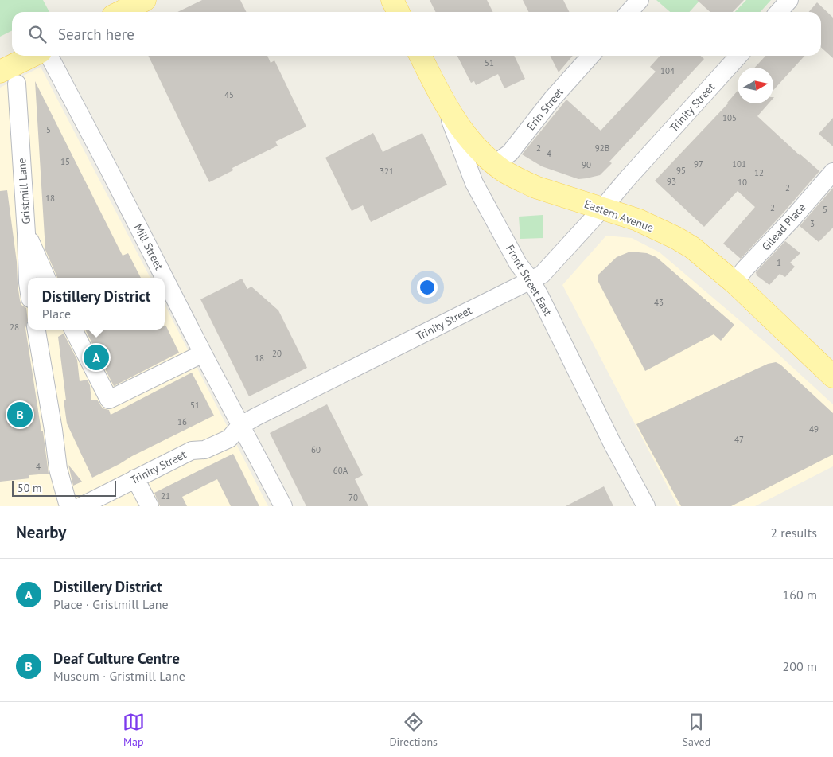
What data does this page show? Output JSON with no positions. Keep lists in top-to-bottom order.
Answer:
{
  "streets": {
    "main road": ["Eastern Avenue", "Front Street East"],
    "street": [
      "Trinity Street",
      "Erin Street",
      "Gristmill Lane",
      "Gilead Place",
      "Mill Street"
    ]
  },
  "crossings": [
    ["Trinity Street", "Eastern Avenue"],
    ["Trinity Street", "Mill Street"],
    ["Trinity Street", "Front Street East"],
    ["Erin Street", "Eastern Avenue"],
    ["Eastern Avenue", "Gilead Place"],
    ["Eastern Avenue", "Front Street East"]
  ],
  "house_numbers": [
    "51",
    "104",
    "45",
    "105",
    "5",
    "2",
    "92B",
    "4",
    "15",
    "97",
    "101",
    "90",
    "95",
    "321",
    "12",
    "93",
    "10",
    "2",
    "18",
    "2",
    "5",
    "3",
    "1",
    "43",
    "28",
    "20",
    "18",
    "51",
    "16",
    "49",
    "47",
    "60",
    "4",
    "60A",
    "21",
    "70"
  ],
  "scale_bar": "50 m",
  "north": "right",
  "page": {
    "search": "Search here",
    "popup": ["Distillery District", "Place"],
    "pins": ["A", "B"],
    "scale": "50 m",
    "heading": ["Nearby", "2 results"],
    "list": [
      {
        "mark": "A",
        "name": "Distillery District",
        "note": "Place · Gristmill Lane",
        "value": "160 m"
      },
      {
        "mark": "B",
        "name": "Deaf Culture Centre",
        "note": "Museum · Gristmill Lane",
        "value": "200 m"
      }
    ],
    "nav": ["Map", "Directions", "Saved"]
  }
}
